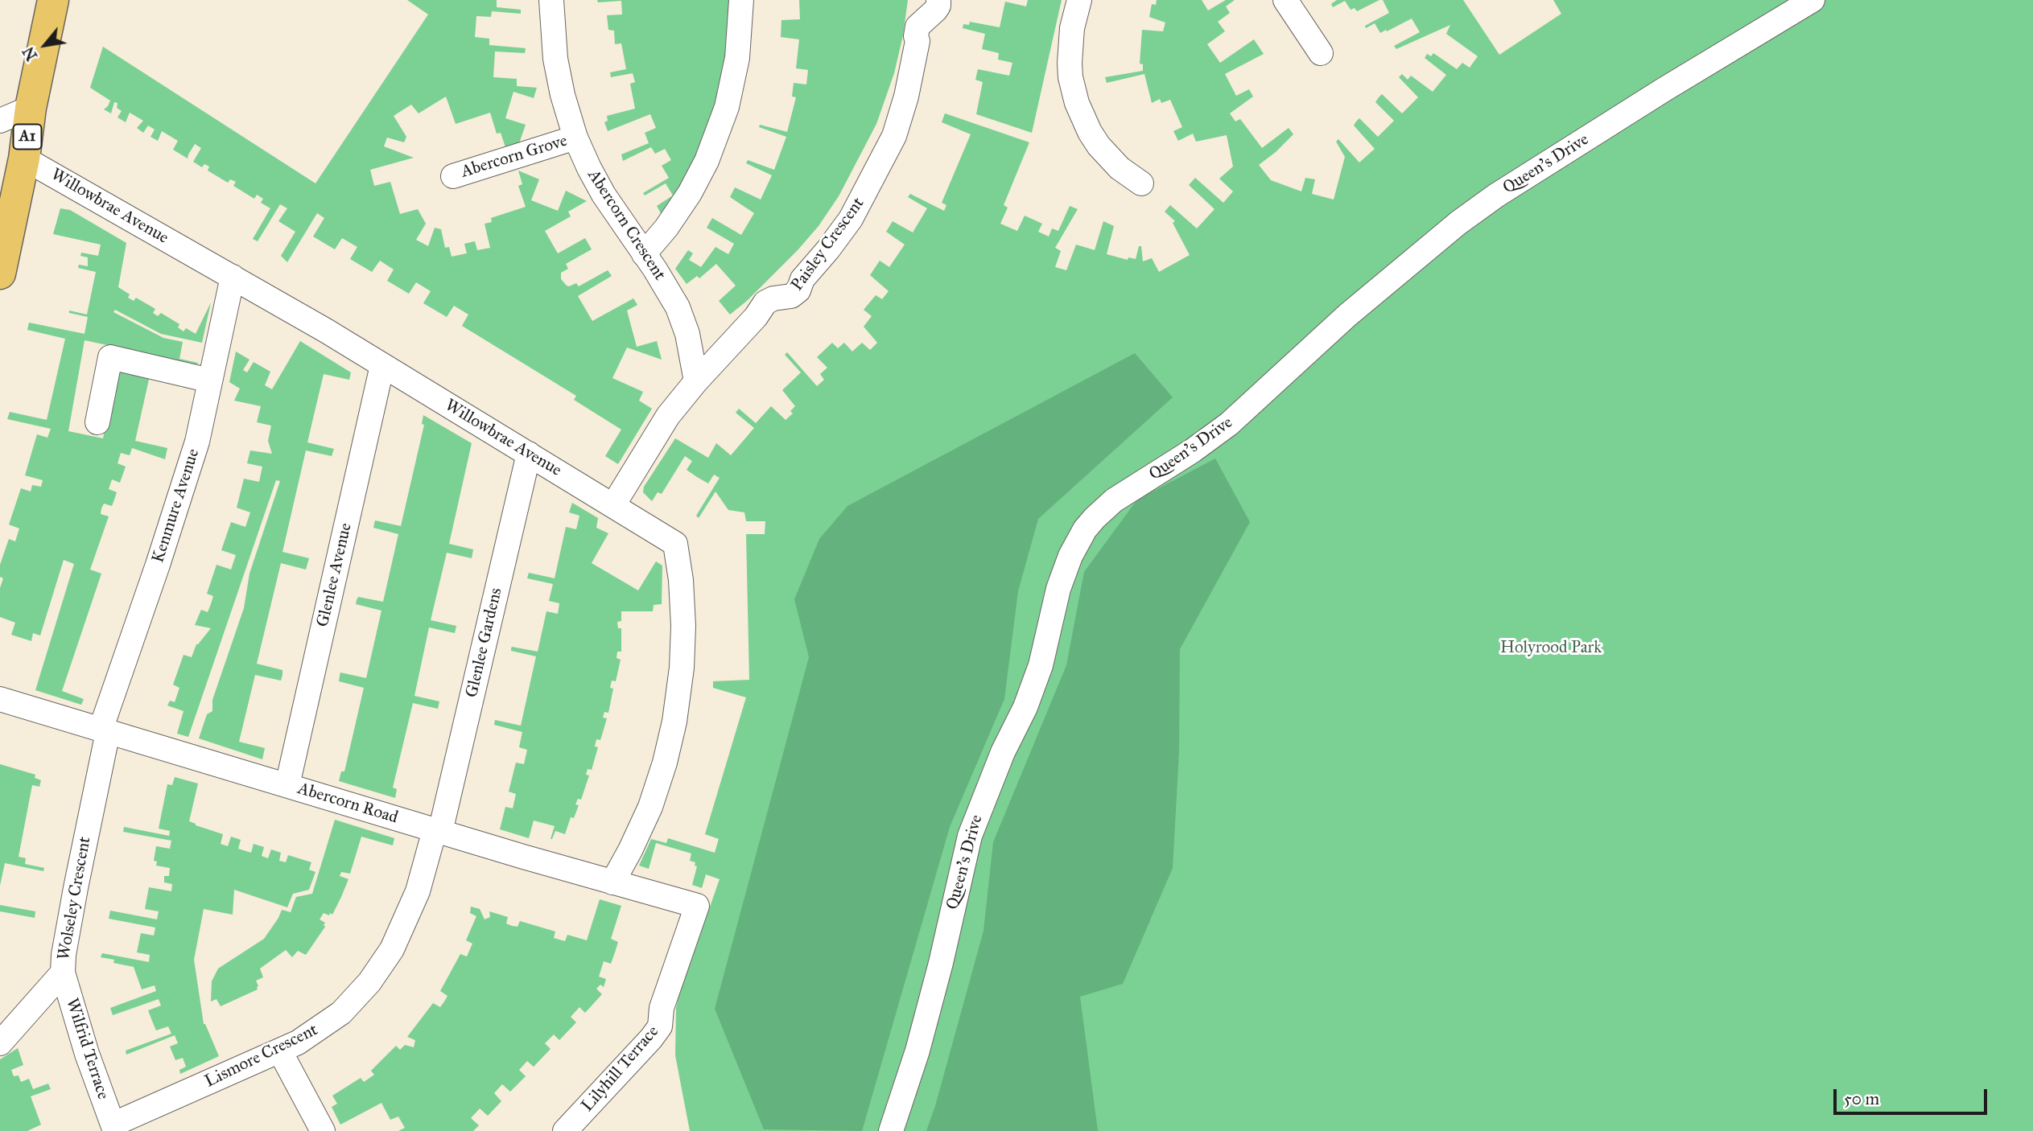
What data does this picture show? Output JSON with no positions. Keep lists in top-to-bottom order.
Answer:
{
  "streets": {
    "main road": ["A1"],
    "street": [
      "Abercorn Grove",
      "Queen's Drive",
      "Willowbrae Avenue",
      "Abercorn Crescent",
      "Paisley Crescent",
      "Kenmure Avenue",
      "Glenlee Avenue",
      "Glenlee Gardens",
      "Abercorn Road",
      "Wolseley Crescent",
      "Wilfrid Terrace",
      "Lismore Crescent",
      "Lilyhill Terrace"
    ]
  },
  "crossings": [
    ["A1", "Willowbrae Avenue"],
    ["Abercorn Grove", "Abercorn Crescent"],
    ["Willowbrae Avenue", "Paisley Crescent"],
    ["Willowbrae Avenue", "Kenmure Avenue"],
    ["Willowbrae Avenue", "Glenlee Avenue"],
    ["Willowbrae Avenue", "Glenlee Gardens"],
    ["Willowbrae Avenue", "Abercorn Road"],
    ["Abercorn Crescent", "Paisley Crescent"],
    ["Kenmure Avenue", "Abercorn Road"],
    ["Kenmure Avenue", "Wolseley Crescent"],
    ["Glenlee Avenue", "Abercorn Road"],
    ["Glenlee Gardens", "Abercorn Road"],
    ["Glenlee Gardens", "Lismore Crescent"],
    ["Abercorn Road", "Wolseley Crescent"],
    ["Abercorn Road", "Lismore Crescent"],
    ["Abercorn Road", "Lilyhill Terrace"],
    ["Wolseley Crescent", "Wilfrid Terrace"],
    ["Wilfrid Terrace", "Lismore Crescent"]
  ],
  "parks": ["Holyrood Park"],
  "scale_bar": "50 m",
  "north": "bottom left"
}
